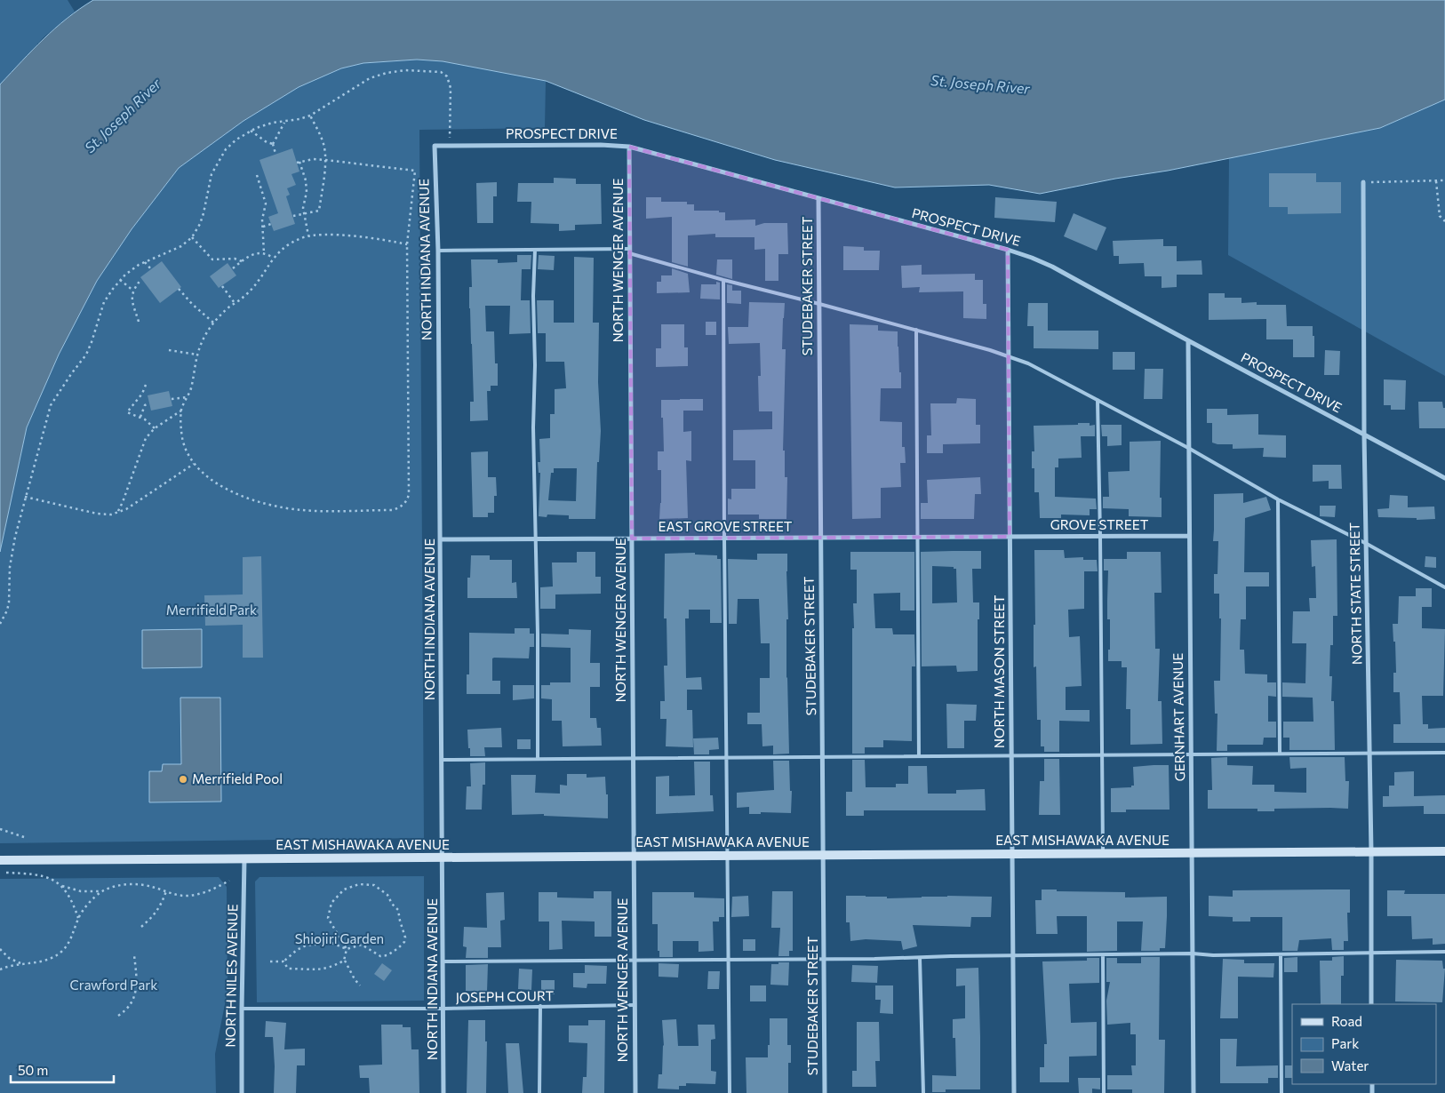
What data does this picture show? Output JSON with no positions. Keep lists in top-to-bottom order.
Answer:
{
  "streets": {
    "street": [
      "PROSPECT DRIVE",
      "NORTH INDIANA AVENUE",
      "NORTH WENGER AVENUE",
      "STUDEBAKER STREET",
      "GROVE STREET",
      "EAST GROVE STREET",
      "NORTH STATE STREET",
      "NORTH MASON STREET",
      "GERNHART AVENUE",
      "EAST MISHAWAKA AVENUE",
      "NORTH NILES AVENUE"
    ],
    "lane": ["JOSEPH COURT"]
  },
  "crossings": [
    ["PROSPECT DRIVE", "NORTH INDIANA AVENUE"],
    ["PROSPECT DRIVE", "NORTH WENGER AVENUE"],
    ["PROSPECT DRIVE", "STUDEBAKER STREET"],
    ["PROSPECT DRIVE", "NORTH STATE STREET"],
    ["PROSPECT DRIVE", "NORTH MASON STREET"],
    ["PROSPECT DRIVE", "GERNHART AVENUE"],
    ["NORTH INDIANA AVENUE", "EAST GROVE STREET"],
    ["NORTH INDIANA AVENUE", "EAST MISHAWAKA AVENUE"],
    ["NORTH INDIANA AVENUE", "JOSEPH COURT"],
    ["NORTH WENGER AVENUE", "EAST GROVE STREET"],
    ["NORTH WENGER AVENUE", "EAST MISHAWAKA AVENUE"],
    ["NORTH WENGER AVENUE", "JOSEPH COURT"],
    ["STUDEBAKER STREET", "EAST GROVE STREET"],
    ["STUDEBAKER STREET", "EAST MISHAWAKA AVENUE"],
    ["GROVE STREET", "EAST GROVE STREET"],
    ["GROVE STREET", "NORTH MASON STREET"],
    ["GROVE STREET", "GERNHART AVENUE"],
    ["EAST GROVE STREET", "NORTH MASON STREET"],
    ["NORTH STATE STREET", "EAST MISHAWAKA AVENUE"],
    ["NORTH MASON STREET", "EAST MISHAWAKA AVENUE"],
    ["GERNHART AVENUE", "EAST MISHAWAKA AVENUE"],
    ["EAST MISHAWAKA AVENUE", "NORTH NILES AVENUE"],
    ["NORTH NILES AVENUE", "JOSEPH COURT"]
  ],
  "water": ["St. Joseph River"],
  "parks": ["Merrifield Park", "Shiojiri Garden", "Crawford Park"],
  "places": ["Merrifield Pool"],
  "legend": ["Road", "Park", "Water"],
  "scale_bar": "50 m"
}
